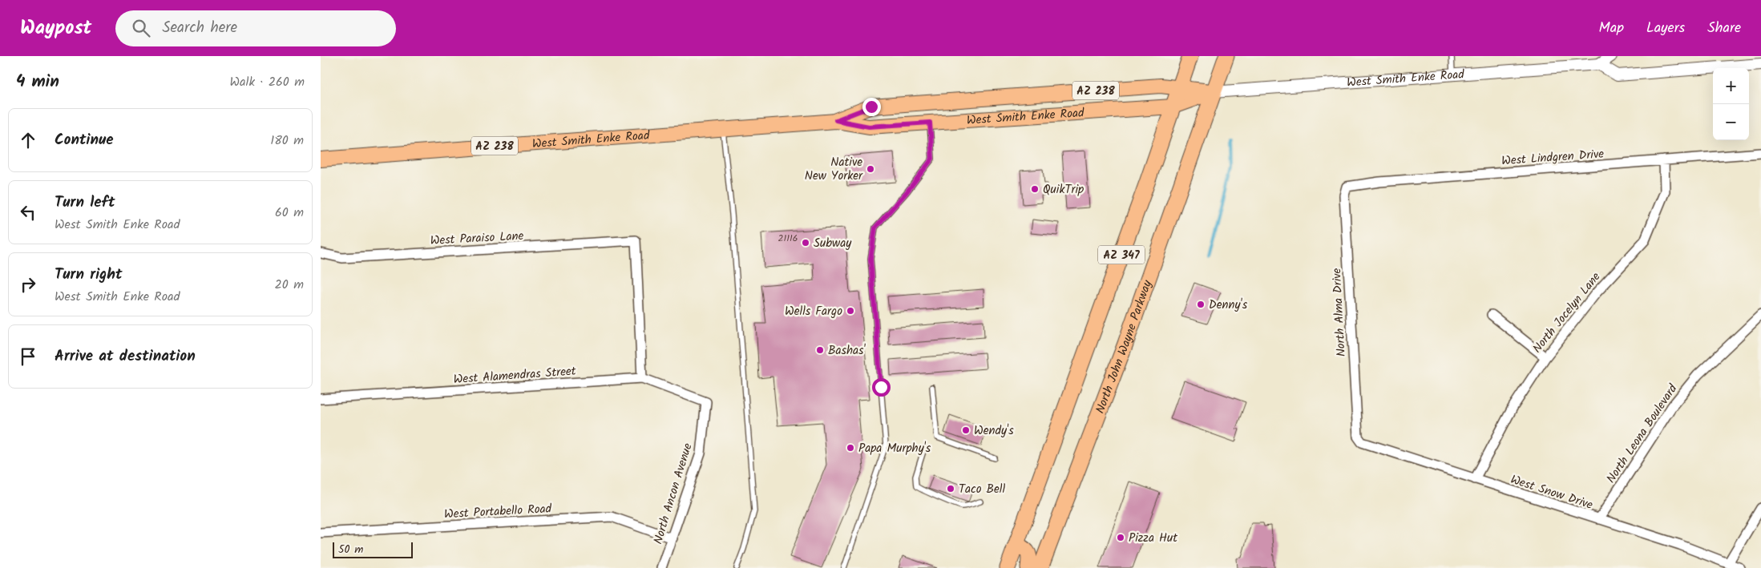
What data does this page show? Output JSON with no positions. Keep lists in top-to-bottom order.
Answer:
{
  "streets": {
    "highway": ["AZ 347", "North John Wayne Parkway"],
    "main road": ["West Smith Enke Road", "AZ 238"],
    "street": [
      "West Lindgren Drive",
      "West Paraiso Lane",
      "North Alma Drive",
      "North Jocelyn Lane",
      "West Alamendras Street",
      "North Leona Boulevard",
      "West Snow Drive",
      "North Ancon Avenue",
      "West Portabello Road"
    ]
  },
  "crossings": [
    ["West Smith Enke Road", "AZ 347"],
    ["West Smith Enke Road", "North John Wayne Parkway"],
    ["West Lindgren Drive", "North Alma Drive"],
    ["West Lindgren Drive", "North Jocelyn Lane"],
    ["West Paraiso Lane", "West Alamendras Street"],
    ["North Alma Drive", "West Snow Drive"],
    ["North Jocelyn Lane", "West Snow Drive"],
    ["West Alamendras Street", "North Ancon Avenue"],
    ["North Leona Boulevard", "West Snow Drive"],
    ["North Ancon Avenue", "West Portabello Road"]
  ],
  "places": [
    "Native New Yorker",
    "QuikTrip",
    "Subway",
    "Denny's",
    "Wells Fargo",
    "Bashas'",
    "Wendy's",
    "Papa Murphy's",
    "Taco Bell",
    "Pizza Hut"
  ],
  "house_numbers": ["21116"],
  "scale_bar": "50 m",
  "page": {
    "header": "Waypost",
    "search": "Search here",
    "nav": ["Map", "Layers", "Share"],
    "heading": ["4 min", "Walk · 260 m"],
    "map_buttons": ["+", "−"],
    "list": [
      ["Continue", "180 m"],
      ["Turn left", "West Smith Enke Road", "60 m"],
      ["Turn right", "West Smith Enke Road", "20 m"],
      "Arrive at destination"
    ],
    "scale": "50 m"
  }
}
